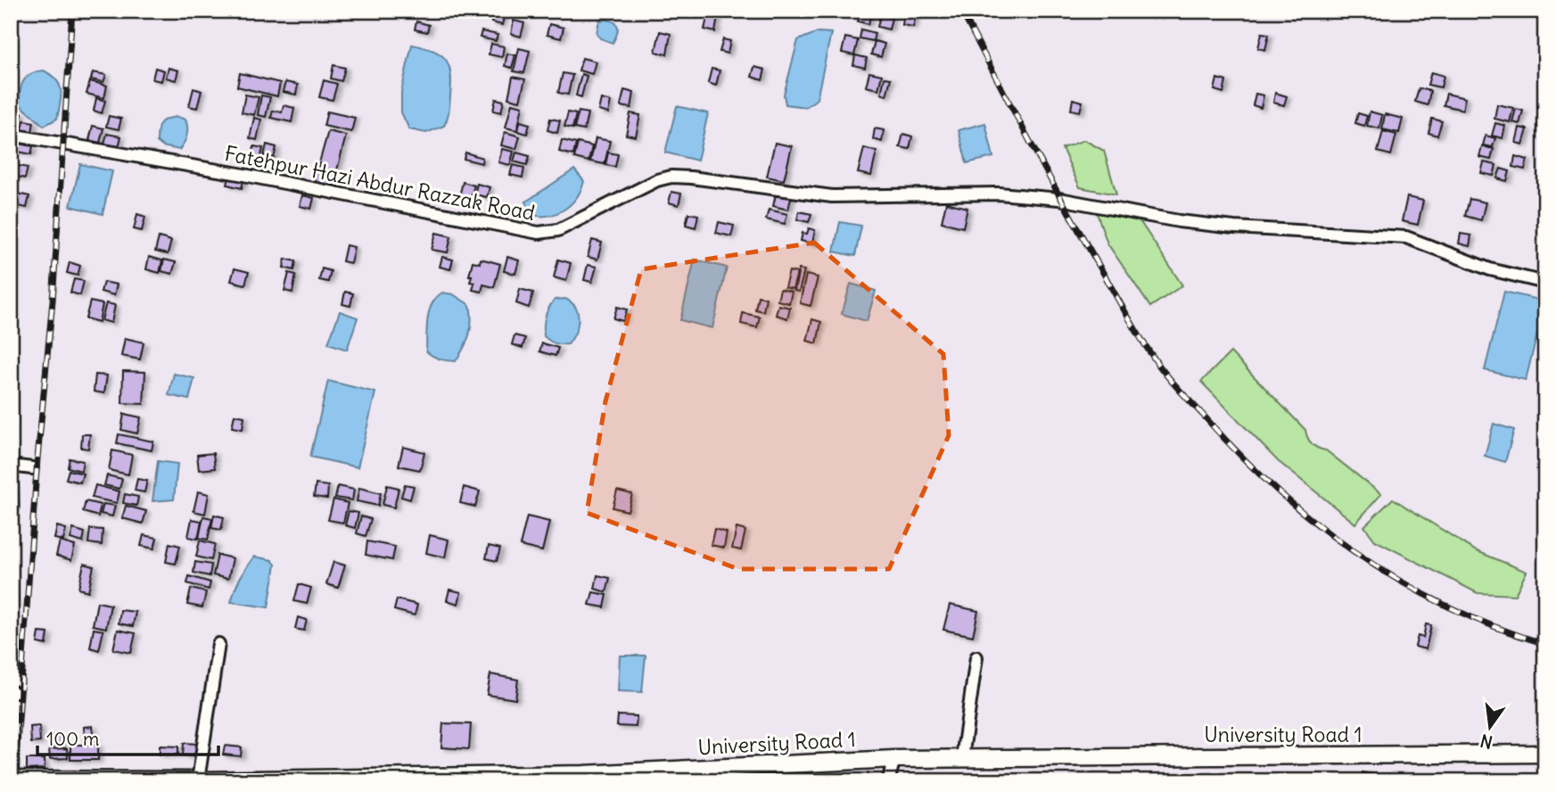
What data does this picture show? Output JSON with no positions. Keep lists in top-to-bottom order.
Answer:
{
  "streets": {
    "main road": ["University Road 1"],
    "street": ["Fatehpur Hazi Abdur Razzak Road"]
  },
  "scale_bar": "100 m",
  "north": "bottom"
}
